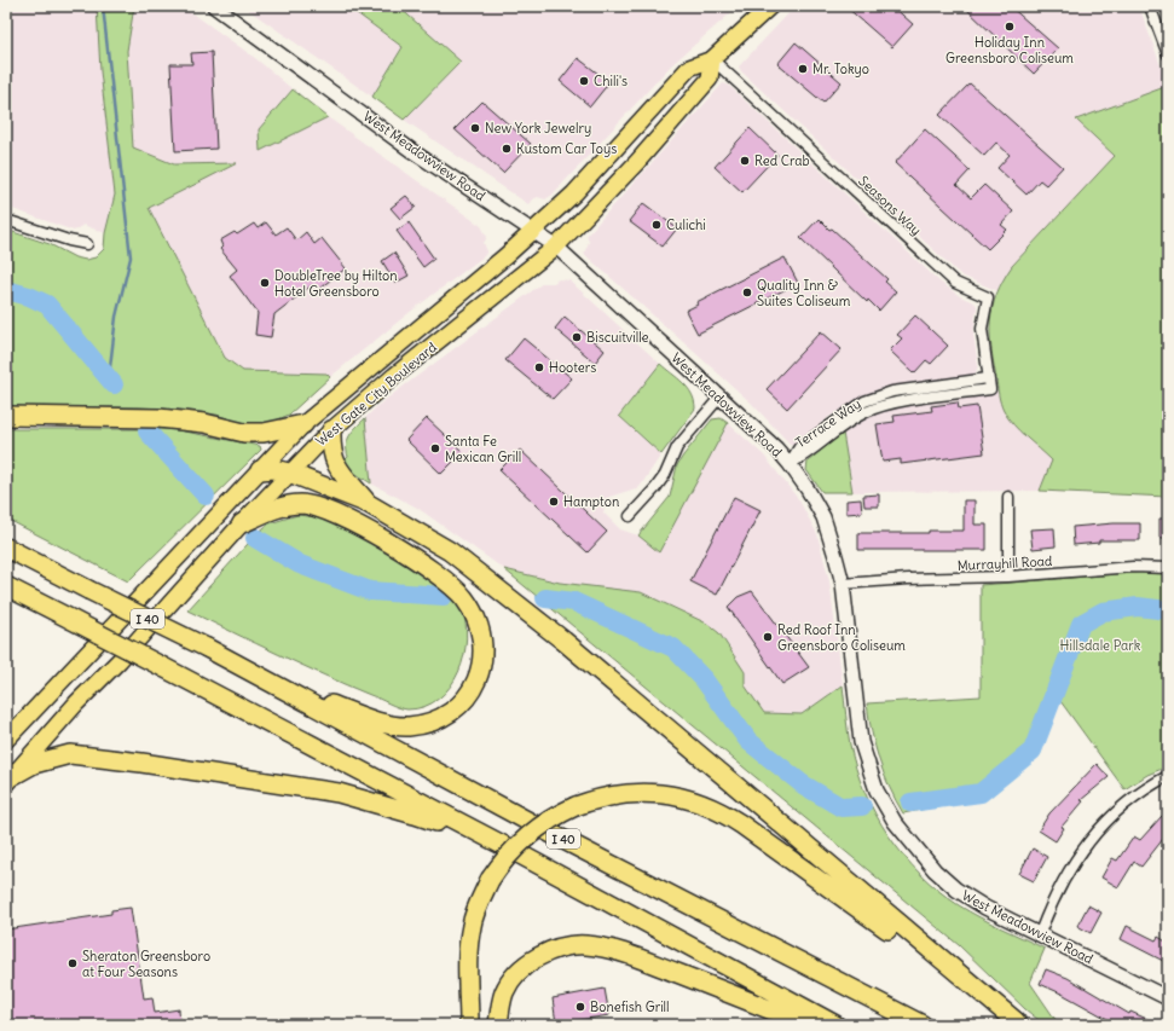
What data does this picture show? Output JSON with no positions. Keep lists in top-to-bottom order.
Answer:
{
  "streets": {
    "highway": ["I 40"],
    "main road": ["West Gate City Boulevard"],
    "street": [
      "West Meadowview Road",
      "Seasons Way",
      "Terrace Way",
      "Murrayhill Road"
    ]
  },
  "crossings": [
    ["West Meadowview Road", "West Gate City Boulevard"],
    ["West Meadowview Road", "Terrace Way"],
    ["West Meadowview Road", "Murrayhill Road"],
    ["Seasons Way", "West Gate City Boulevard"],
    ["Seasons Way", "Terrace Way"]
  ],
  "parks": ["Hillsdale Park"],
  "places": [
    "Holiday Inn Greensboro Coliseum",
    "Mr. Tokyo",
    "Chili's",
    "New York Jewelry",
    "Kustom Car Toys",
    "Red Crab",
    "Culichi",
    "DoubleTree by Hilton Hotel Greensboro",
    "Quality Inn & Suites Coliseum",
    "Biscuitville",
    "Hooters",
    "Santa Fe Mexican Grill",
    "Hampton",
    "Red Roof Inn Greensboro Coliseum",
    "Sheraton Greensboro at Four Seasons",
    "Bonefish Grill"
  ]
}
